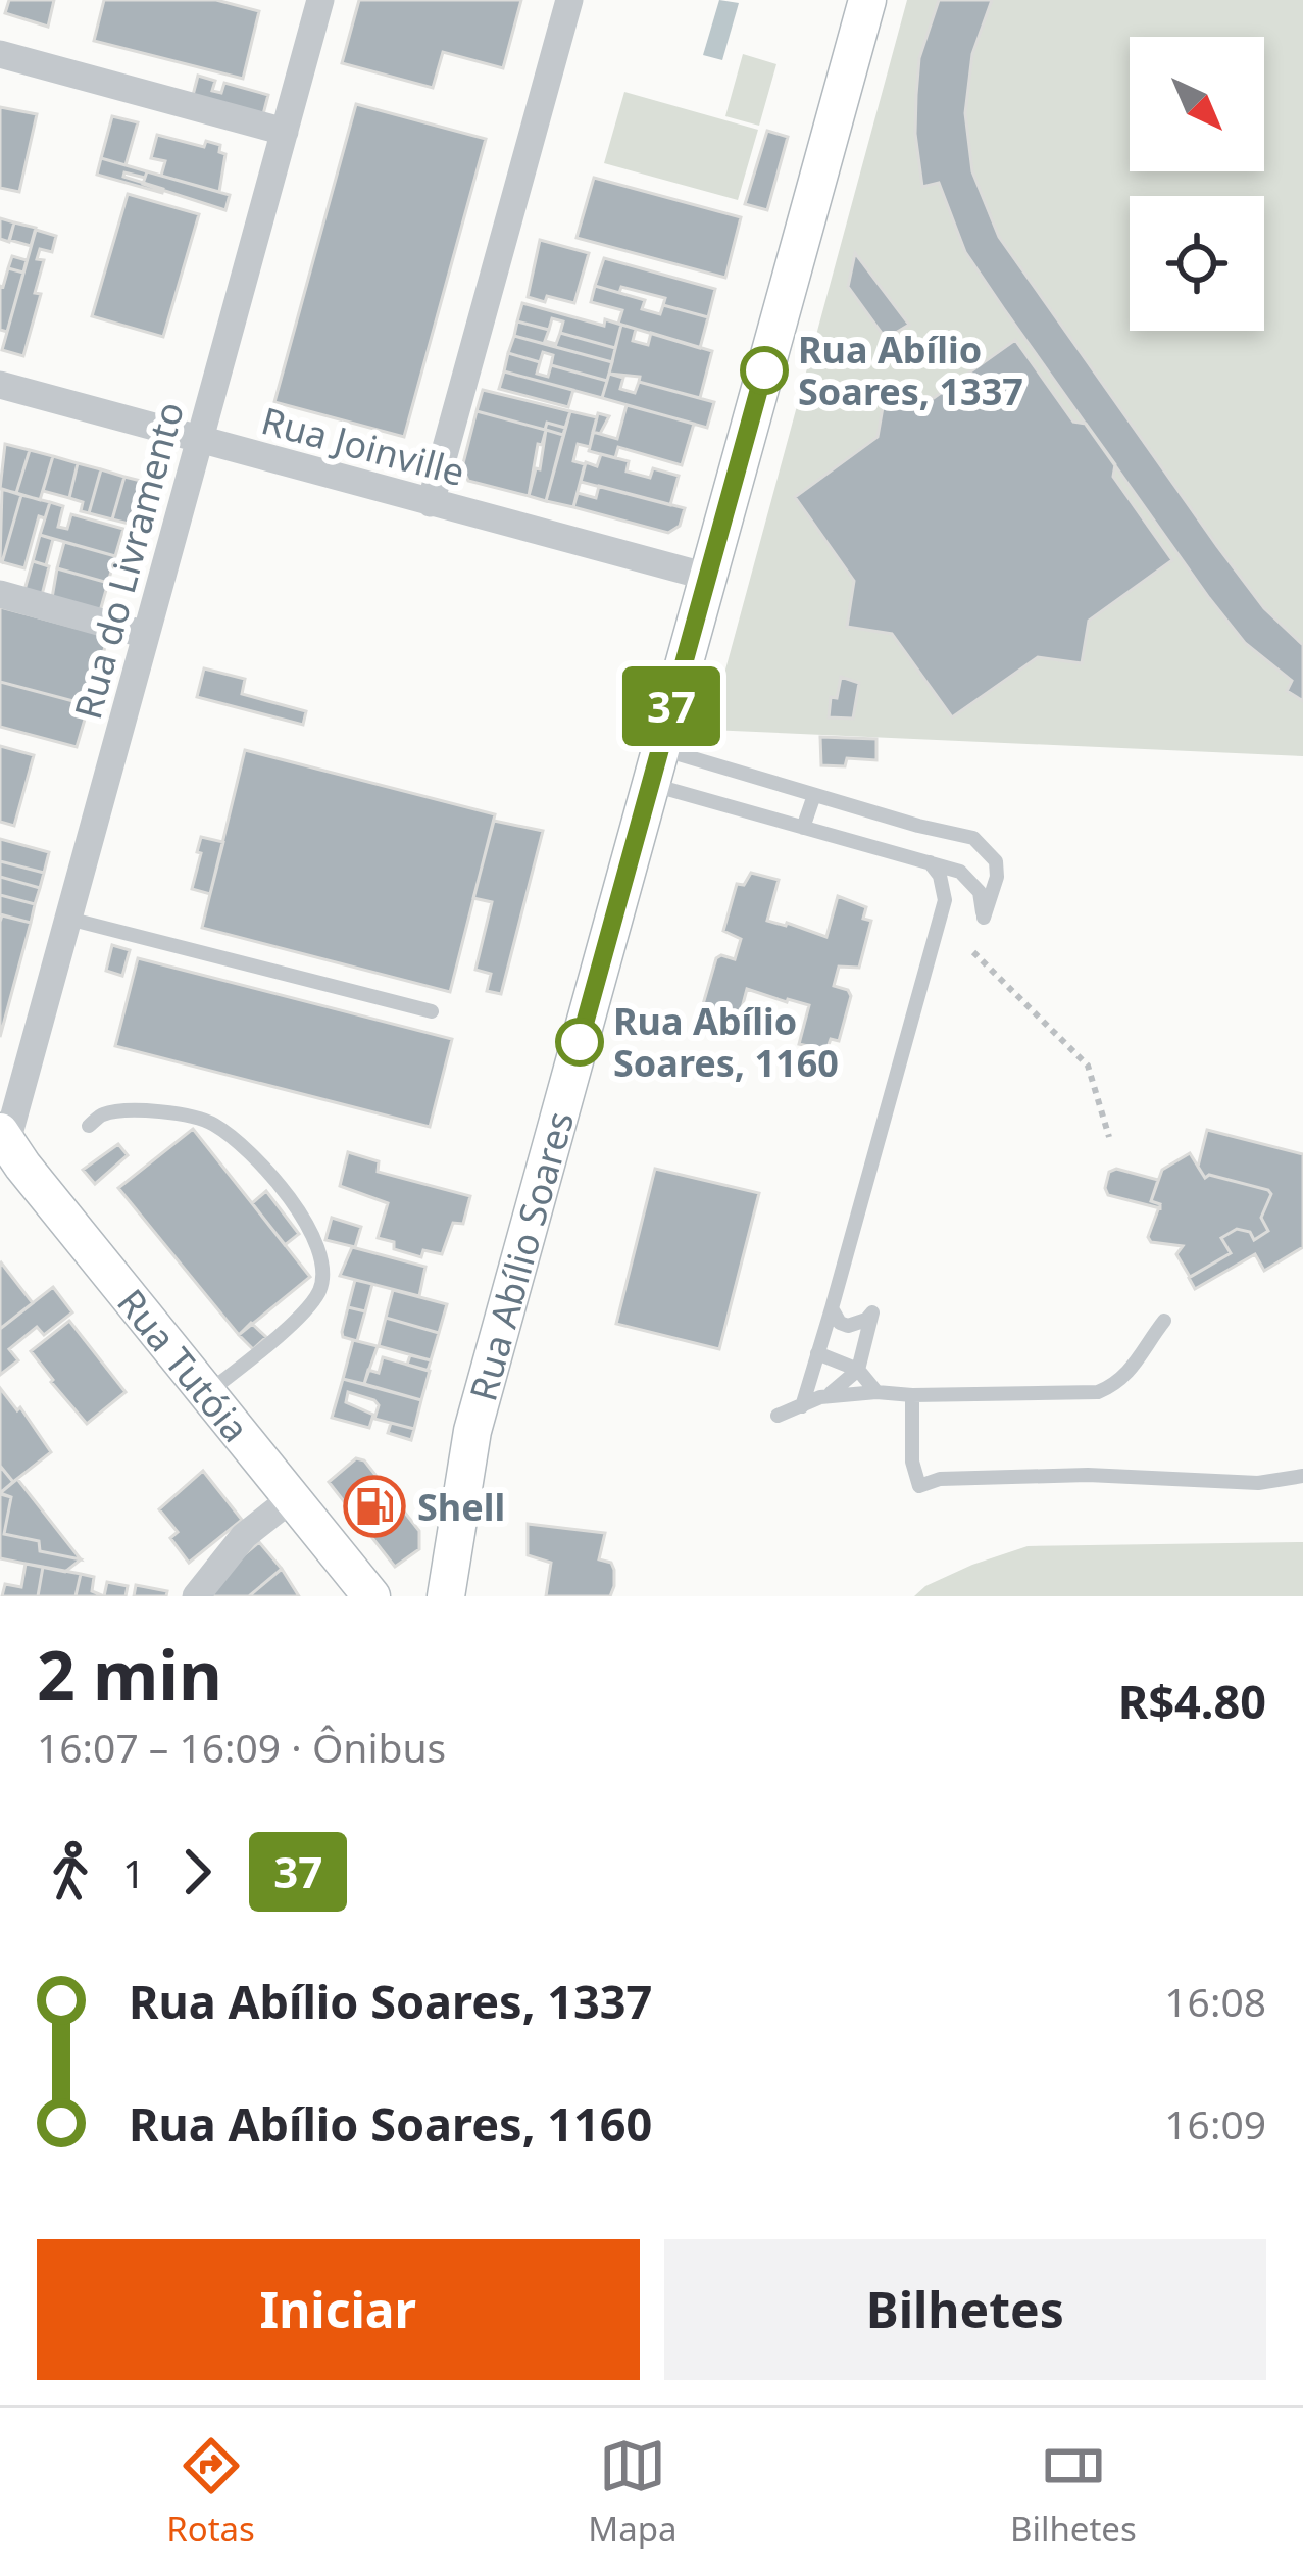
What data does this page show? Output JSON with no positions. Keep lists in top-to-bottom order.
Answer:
{
  "streets": {
    "street": [
      "Rua Joinville",
      "Rua do Livramento",
      "Rua Abílio Soares",
      "Rua Tutóia"
    ]
  },
  "crossings": [
    ["Rua Joinville", "Rua do Livramento"],
    ["Rua Joinville", "Rua Abílio Soares"],
    ["Rua do Livramento", "Rua Tutóia"]
  ],
  "places": {
    "other": ["Rua Abílio Soares, 1337", "Rua Abílio Soares, 1160"],
    "fuel station": ["Shell"]
  },
  "lines": ["bus line 37"],
  "north": "bottom right",
  "page": {
    "on_map": "37",
    "heading": ["2 min", "16:07 – 16:09 · Ônibus", "R$4.80"],
    "legs": ["1", "37"],
    "list": [
      {
        "name": "Rua Abílio Soares, 1337",
        "value": "16:08"
      },
      {
        "name": "Rua Abílio Soares, 1160",
        "value": "16:09"
      }
    ],
    "buttons": ["Iniciar", "Bilhetes"],
    "tabs": ["Rotas", "Mapa", "Bilhetes"]
  }
}
